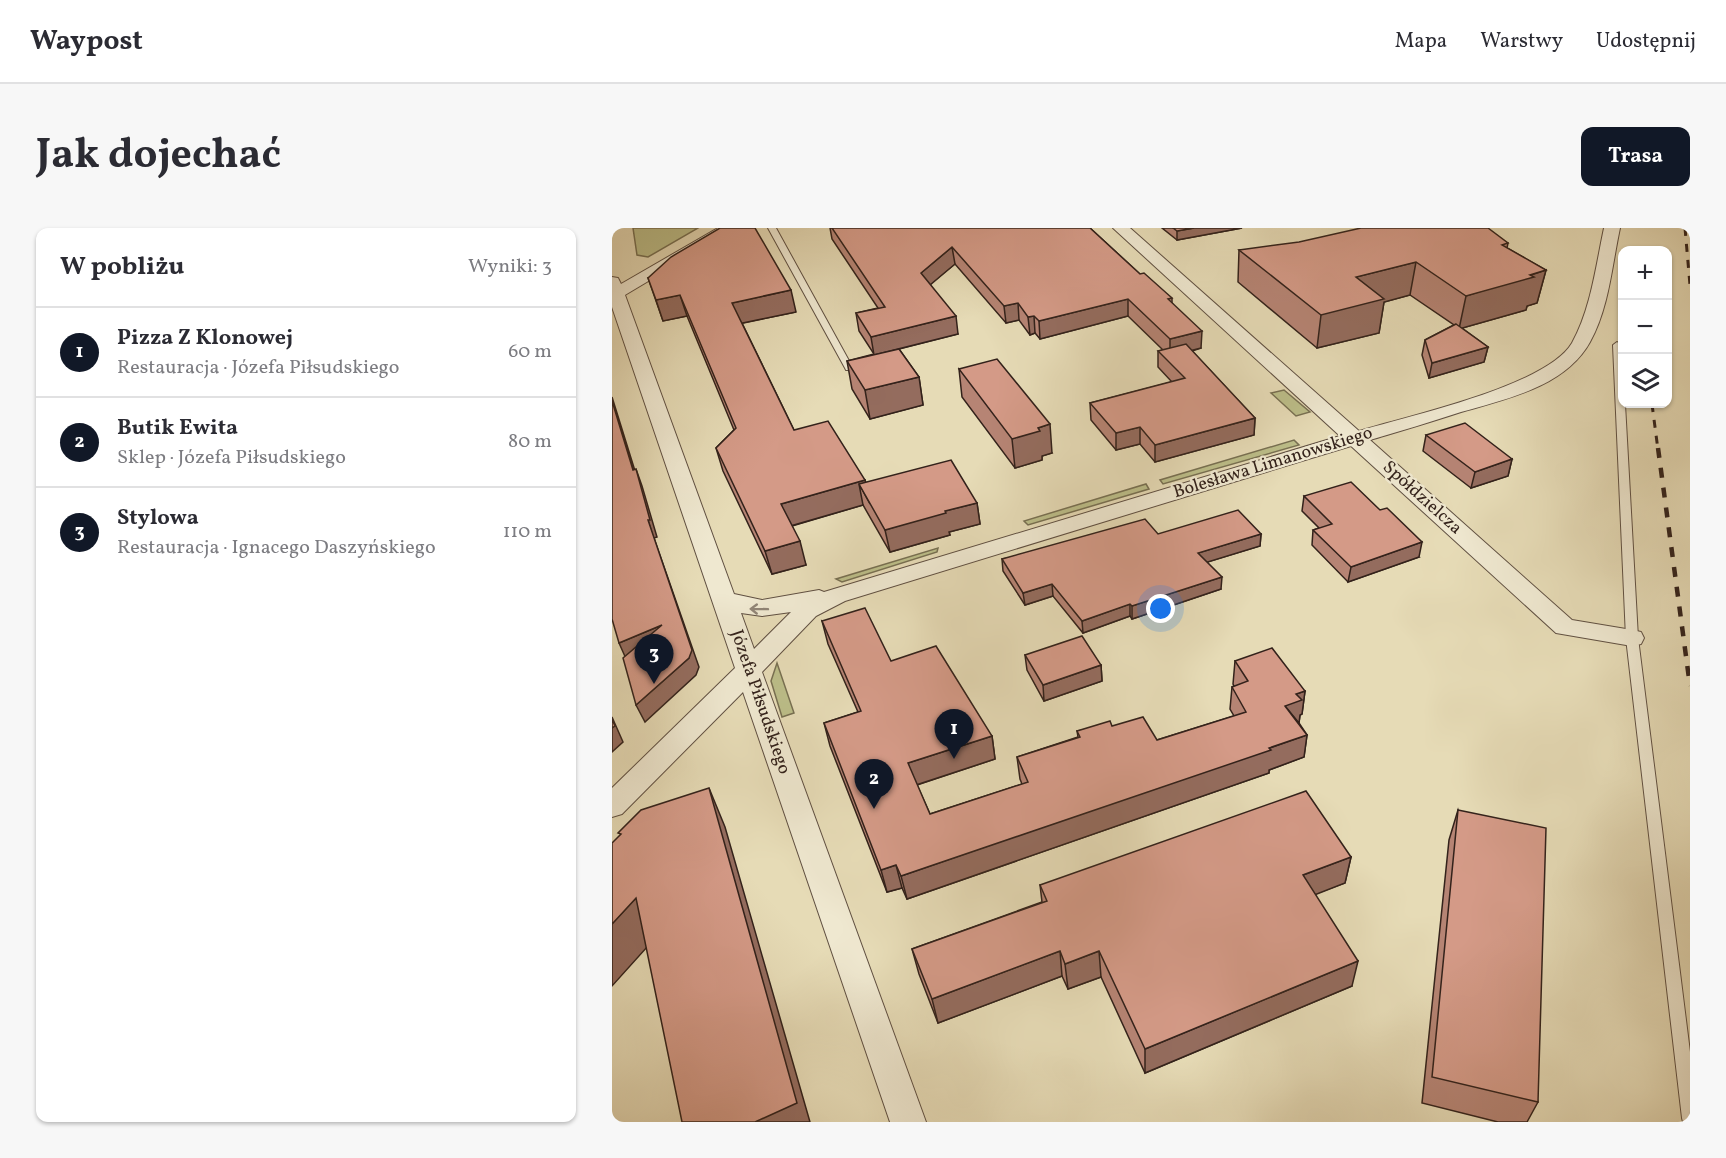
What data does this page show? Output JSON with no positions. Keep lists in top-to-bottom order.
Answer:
{
  "streets": {
    "street": ["Bolesława Limanowskiego", "Spółdzielcza", "Józefa Piłsudskiego"]
  },
  "crossings": [
    ["Bolesława Limanowskiego", "Spółdzielcza"],
    ["Bolesława Limanowskiego", "Józefa Piłsudskiego"]
  ],
  "page": {
    "header": "Waypost",
    "nav": ["Mapa", "Warstwy", "Udostępnij"],
    "title": "Jak dojechać",
    "buttons": "Trasa",
    "heading": ["W pobliżu", "Wyniki: 3"],
    "map_buttons": ["+", "−"],
    "list": [
      {
        "mark": "1",
        "name": "Pizza Z Klonowej",
        "note": "Restauracja · Józefa Piłsudskiego",
        "value": "60 m"
      },
      {
        "mark": "2",
        "name": "Butik Ewita",
        "note": "Sklep · Józefa Piłsudskiego",
        "value": "80 m"
      },
      {
        "mark": "3",
        "name": "Stylowa",
        "note": "Restauracja · Ignacego Daszyńskiego",
        "value": "110 m"
      }
    ],
    "pins": ["3", "1", "2"]
  }
}
